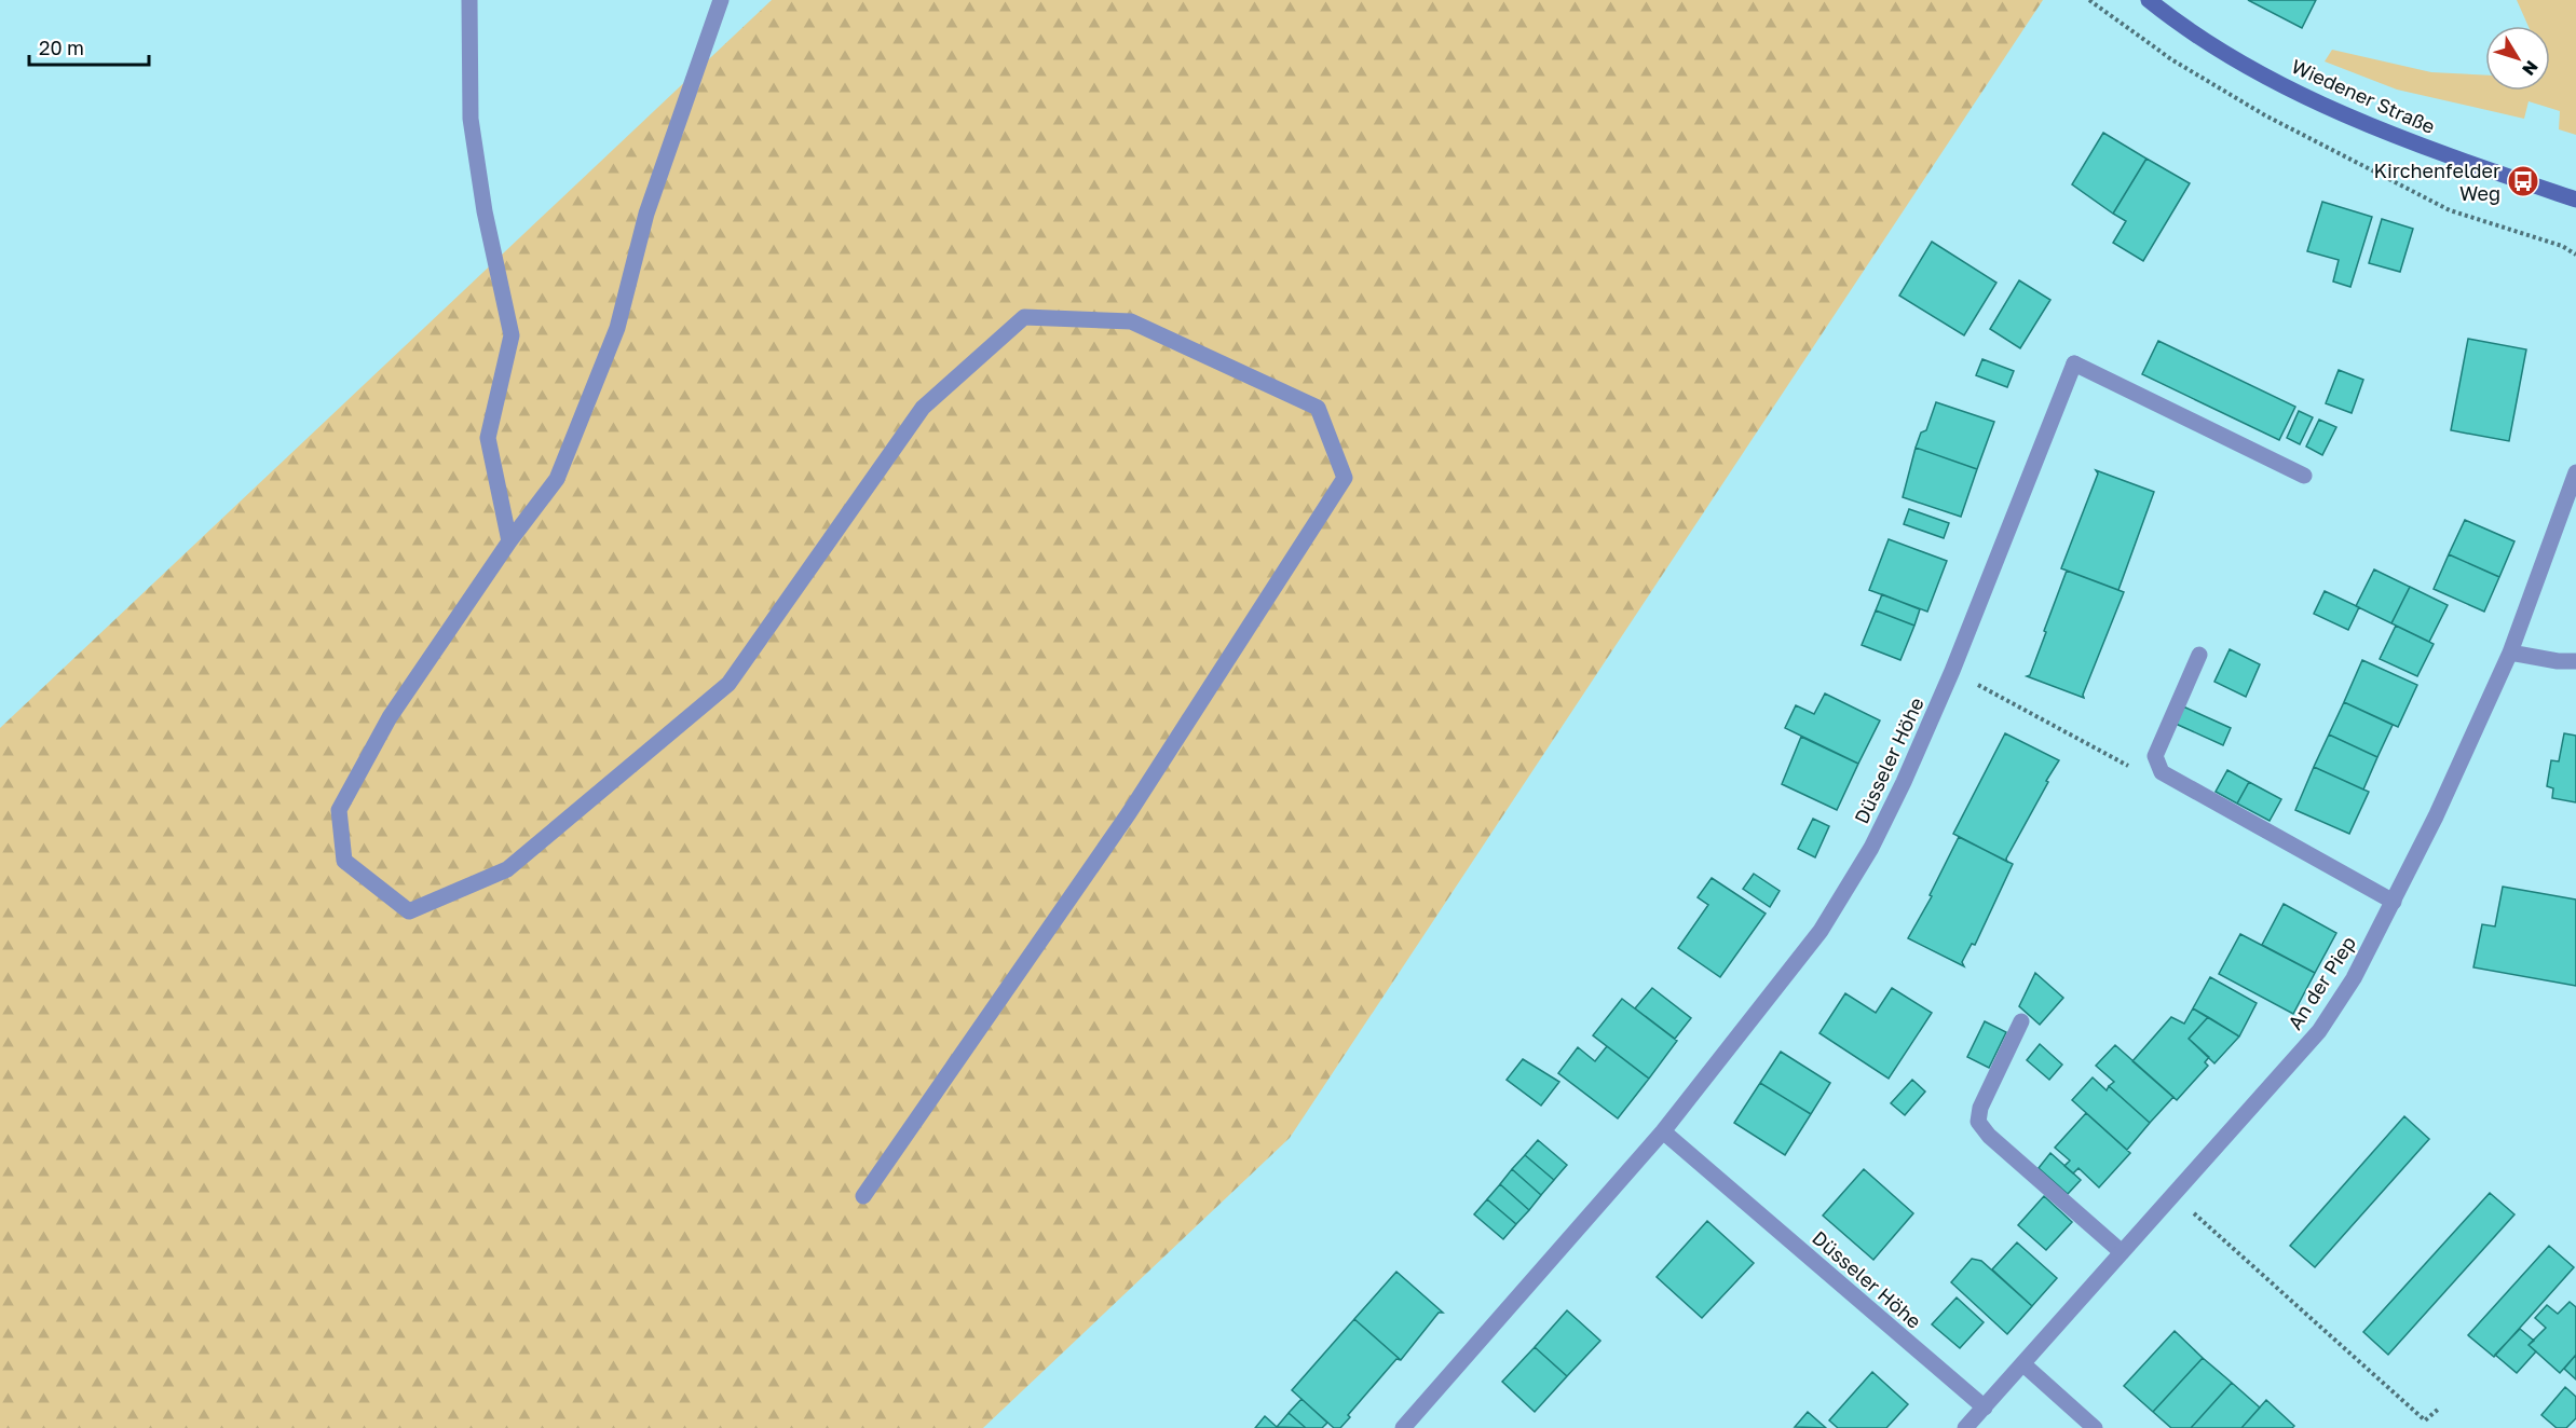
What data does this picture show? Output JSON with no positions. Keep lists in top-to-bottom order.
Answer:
{
  "streets": {
    "main road": ["Wiedener Straße"],
    "street": ["Düsseler Höhe", "An der Piep"]
  },
  "crossings": [
    ["Düsseler Höhe", "An der Piep"]
  ],
  "places": {
    "bus stop": ["Kirchenfelder Weg"]
  },
  "scale_bar": "20 m",
  "north": "bottom right"
}
